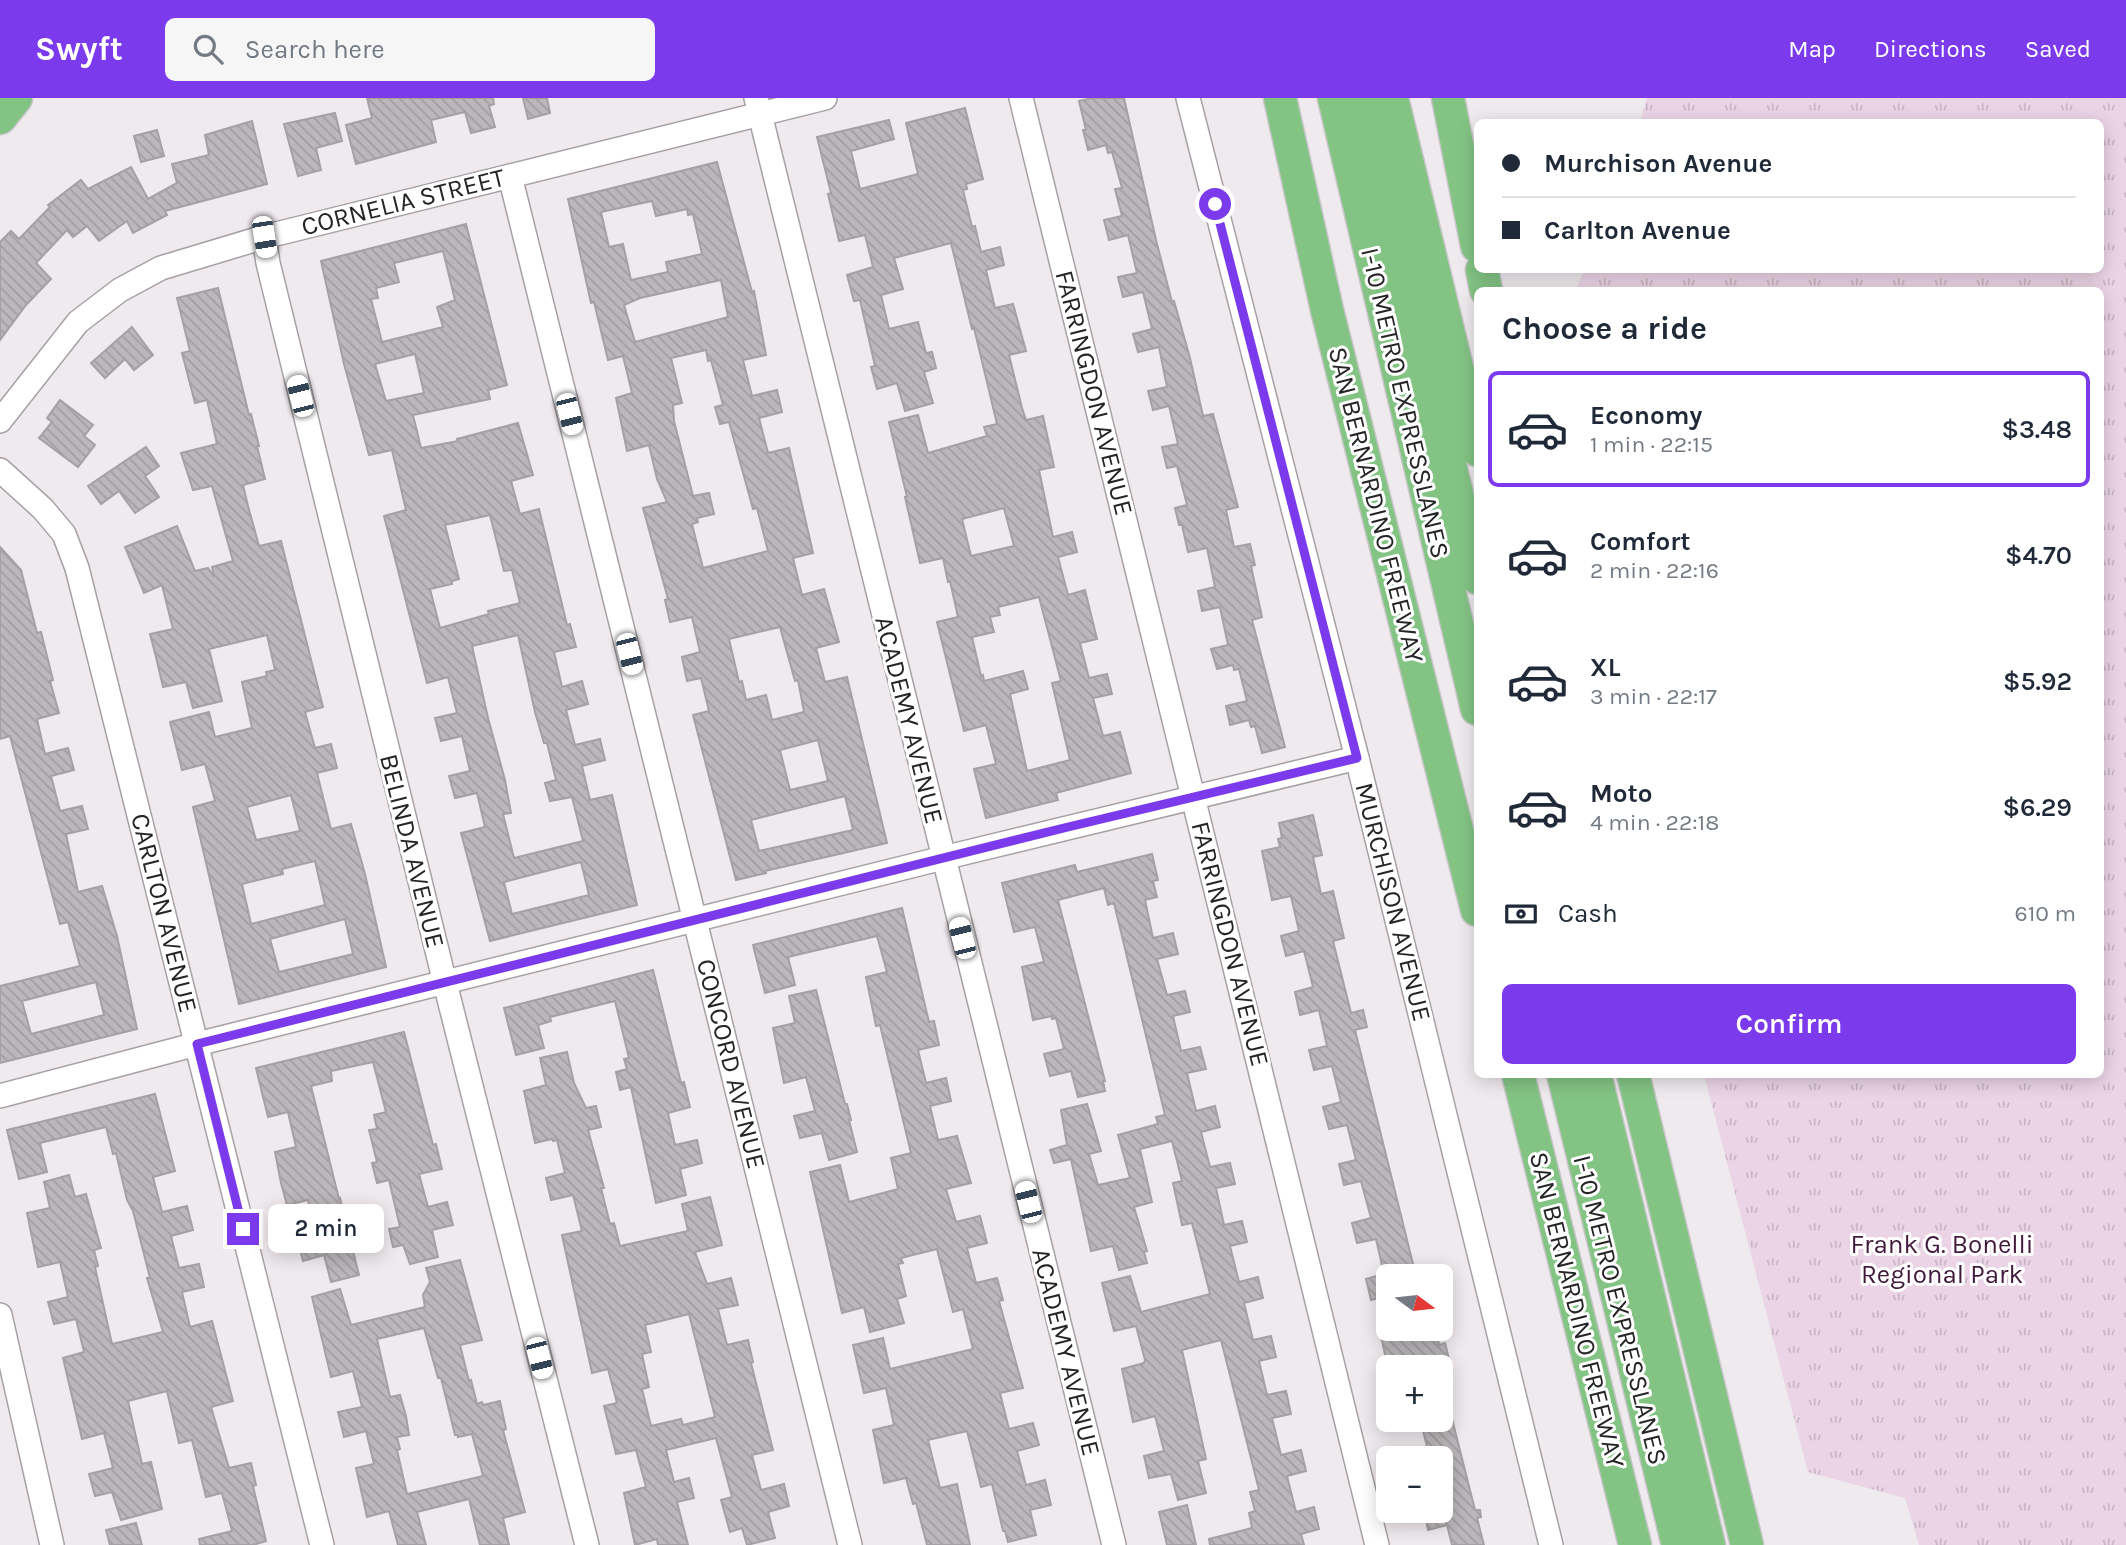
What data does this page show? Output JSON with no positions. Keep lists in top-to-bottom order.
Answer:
{
  "streets": {
    "highway": ["I-10 METRO EXPRESSLANES", "SAN BERNARDINO FREEWAY"],
    "street": [
      "CORNELIA STREET",
      "FARRINGDON AVENUE",
      "ACADEMY AVENUE",
      "BELINDA AVENUE",
      "MURCHISON AVENUE",
      "CARLTON AVENUE",
      "CONCORD AVENUE"
    ]
  },
  "crossings": [
    ["CORNELIA STREET", "ACADEMY AVENUE"],
    ["CORNELIA STREET", "BELINDA AVENUE"],
    ["CORNELIA STREET", "CONCORD AVENUE"]
  ],
  "parks": ["Frank G. Bonelli Regional Park"],
  "north": "right",
  "page": {
    "header": "Swyft",
    "search": "Search here",
    "nav": ["Map", "Directions", "Saved"],
    "banner": ["Murchison Avenue", "Carlton Avenue"],
    "heading": "Choose a ride",
    "list": [
      {
        "name": "Economy",
        "note": "1 min · 22:15",
        "value": "$3.48"
      },
      {
        "name": "Comfort",
        "note": "2 min · 22:16",
        "value": "$4.70"
      },
      {
        "name": "XL",
        "note": "3 min · 22:17",
        "value": "$5.92"
      },
      {
        "name": "Moto",
        "note": "4 min · 22:18",
        "value": "$6.29"
      }
    ],
    "pay": ["Cash", "610 m"],
    "buttons": "Confirm",
    "bubble": "2 min",
    "map_buttons": ["+", "−"]
  }
}
